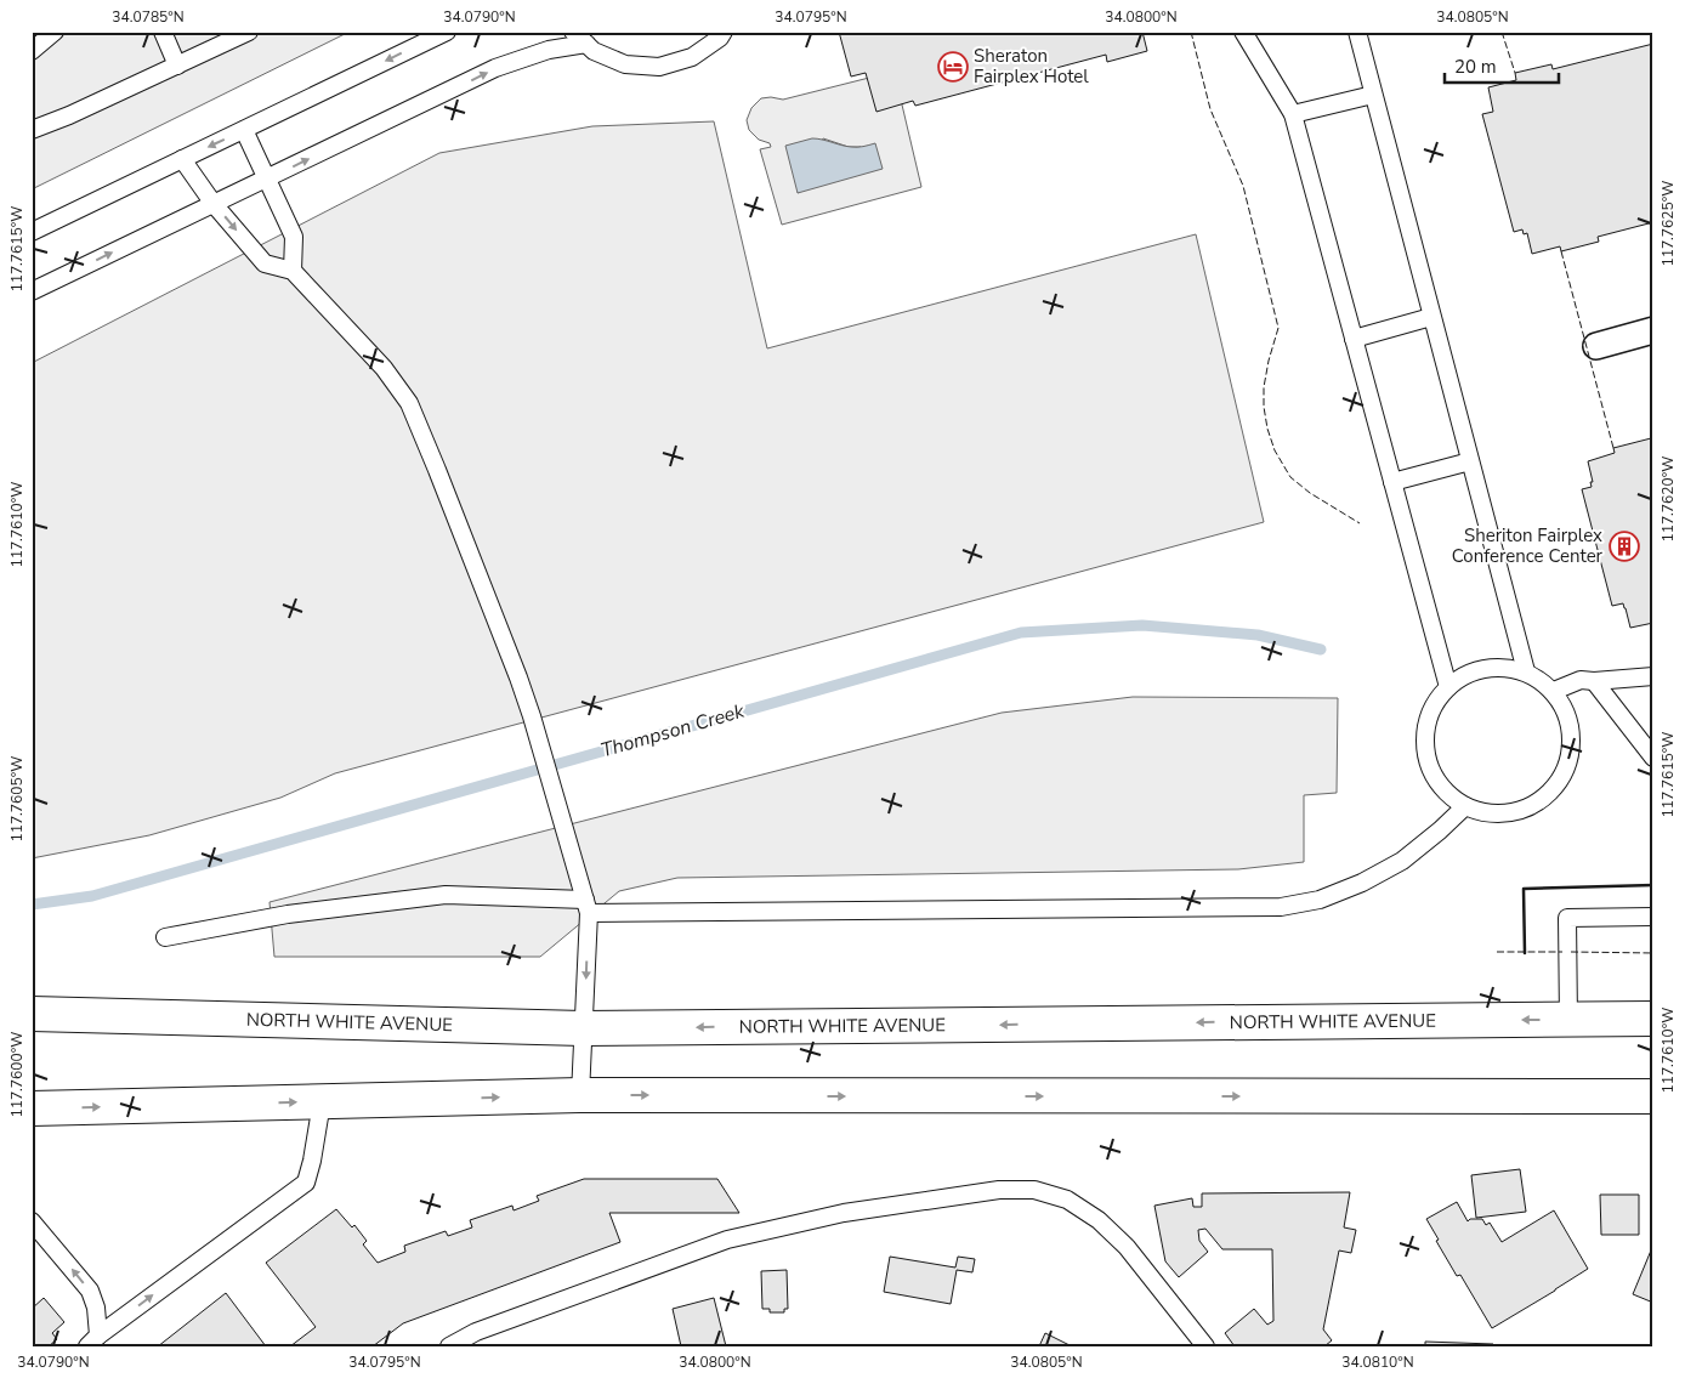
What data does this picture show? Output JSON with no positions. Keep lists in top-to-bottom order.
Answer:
{
  "streets": {
    "main road": ["NORTH WHITE AVENUE"]
  },
  "water": ["Thompson Creek"],
  "places": {
    "hotel": ["Sheraton Fairplex Hotel"],
    "building": ["Sheriton Fairplex Conference Center"]
  },
  "scale_bar": "20 m",
  "coordinates": [
    "34.0785°N",
    "34.0790°N",
    "34.0795°N",
    "34.0800°N",
    "34.0805°N",
    "117.7625°W",
    "117.7615°W",
    "117.7620°W",
    "117.7610°W",
    "117.7605°W",
    "117.7600°W",
    "34.0810°N"
  ]
}
